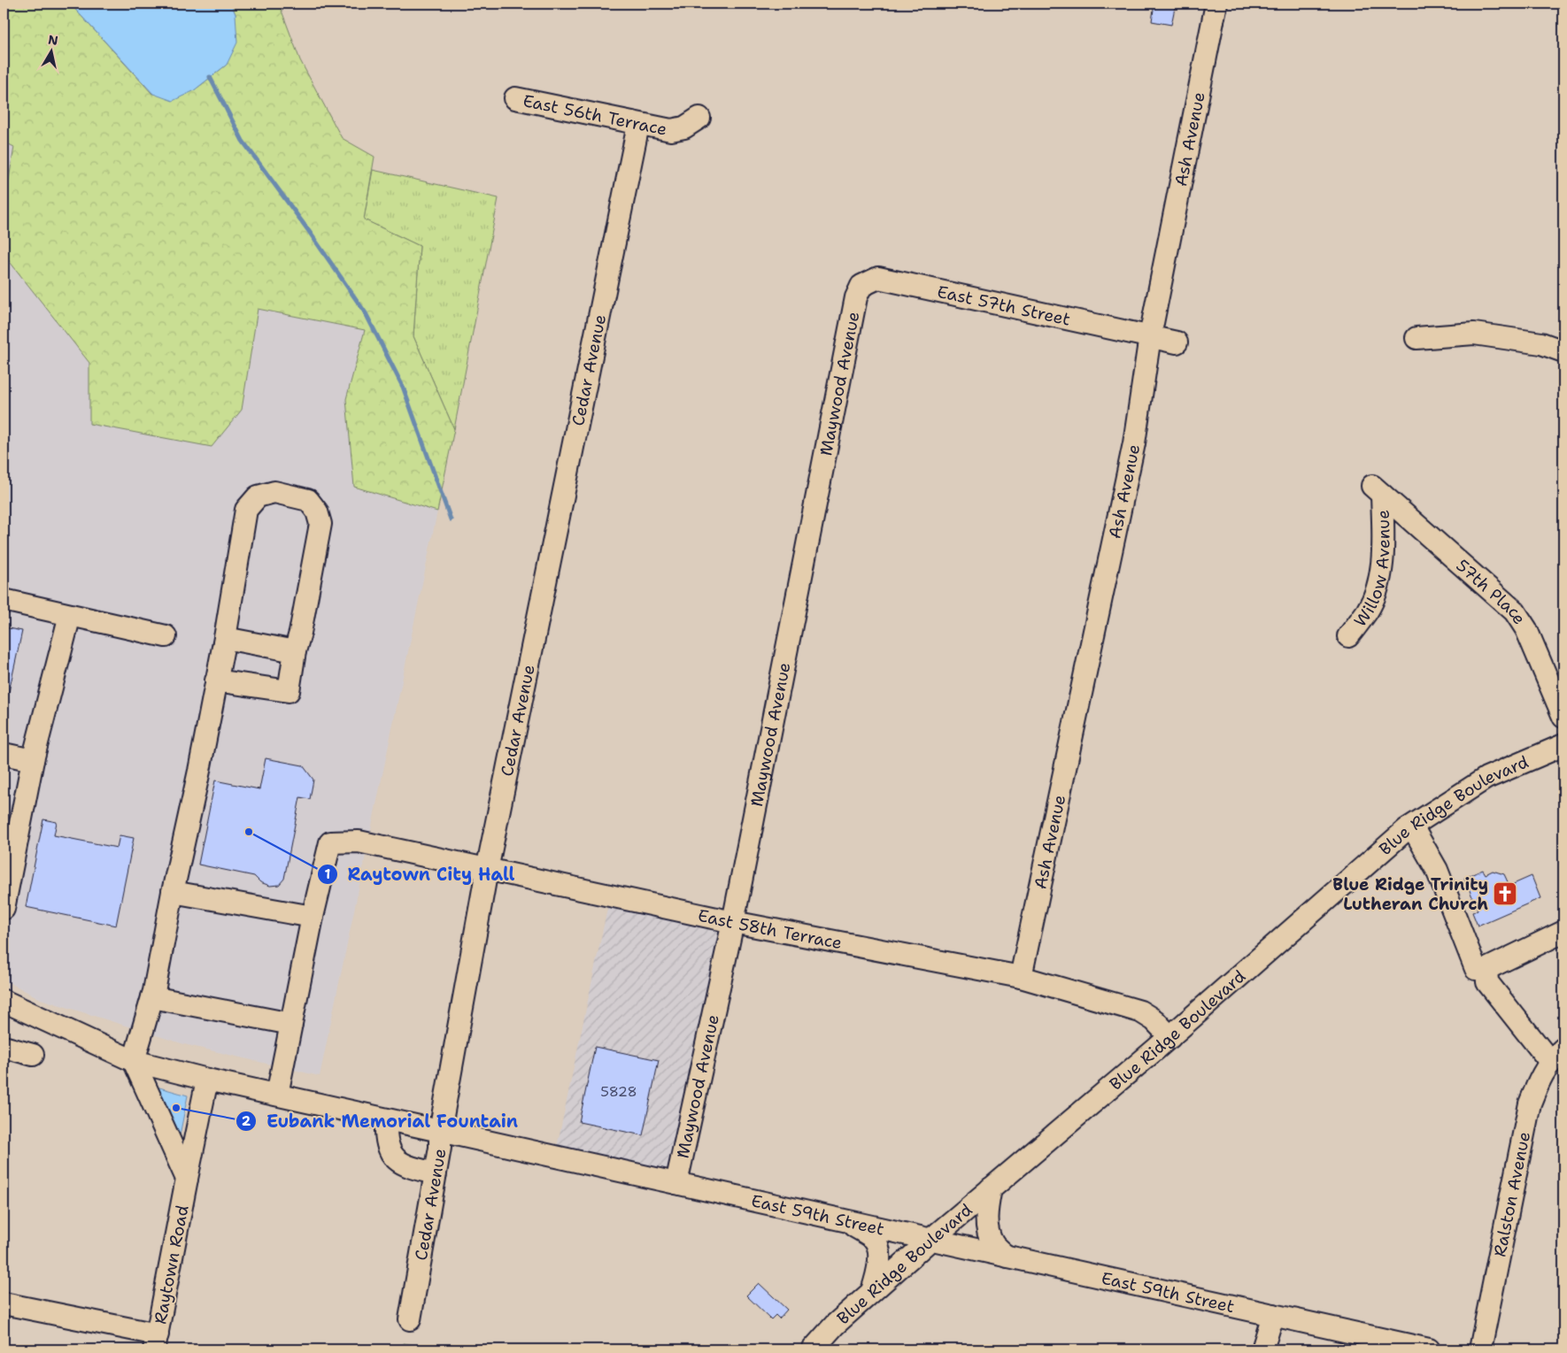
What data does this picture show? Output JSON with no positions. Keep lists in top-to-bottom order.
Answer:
{
  "streets": {
    "street": [
      "East 56th Terrace",
      "Ash Avenue",
      "East 57th Street",
      "Cedar Avenue",
      "Maywood Avenue",
      "Willow Avenue",
      "57th Place",
      "Blue Ridge Boulevard",
      "East 58th Terrace",
      "Ralston Avenue",
      "East 59th Street",
      "Raytown Road"
    ]
  },
  "crossings": [
    ["East 56th Terrace", "Cedar Avenue"],
    ["Ash Avenue", "East 57th Street"],
    ["Ash Avenue", "East 58th Terrace"],
    ["East 57th Street", "Maywood Avenue"],
    ["Cedar Avenue", "East 58th Terrace"],
    ["Cedar Avenue", "East 59th Street"],
    ["Maywood Avenue", "East 58th Terrace"],
    ["Maywood Avenue", "East 59th Street"],
    ["Willow Avenue", "57th Place"],
    ["Blue Ridge Boulevard", "East 58th Terrace"],
    ["Blue Ridge Boulevard", "East 59th Street"],
    ["East 59th Street", "Raytown Road"]
  ],
  "places": {
    "other": ["Raytown City Hall", "Eubank Memorial Fountain"],
    "church": ["Blue Ridge Trinity Lutheran Church"]
  },
  "house_numbers": ["5828"],
  "north": "top"
}
